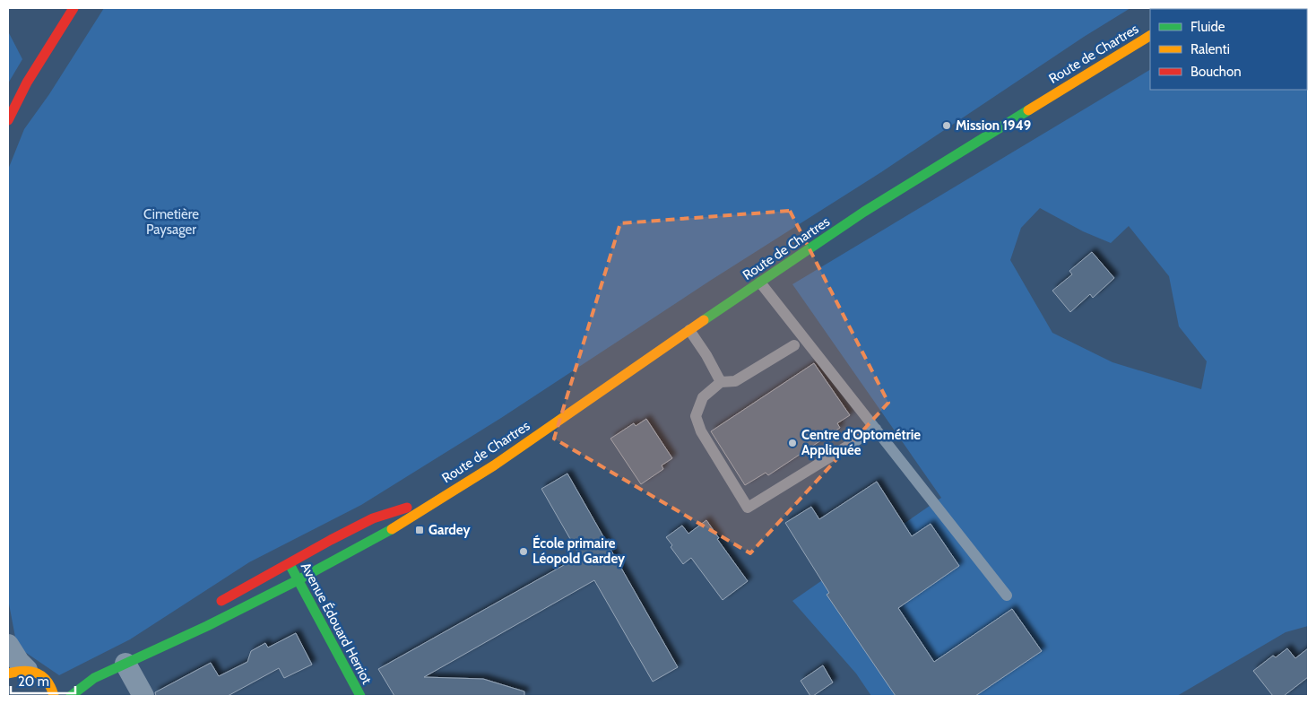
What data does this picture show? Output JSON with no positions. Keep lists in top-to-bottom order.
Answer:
{
  "streets": {
    "main road": ["Route de Chartres", "Avenue Édouard Herriot"]
  },
  "crossings": [
    ["Route de Chartres", "Avenue Édouard Herriot"]
  ],
  "parks": ["Cimetière Paysager"],
  "places": {
    "other": ["Mission 1949", "Centre d'Optométrie Appliquée", "École primaire Léopold Gardey"],
    "transit": ["Gardey"]
  },
  "legend": ["Fluide", "Ralenti", "Bouchon"],
  "scale_bar": "20 m"
}
